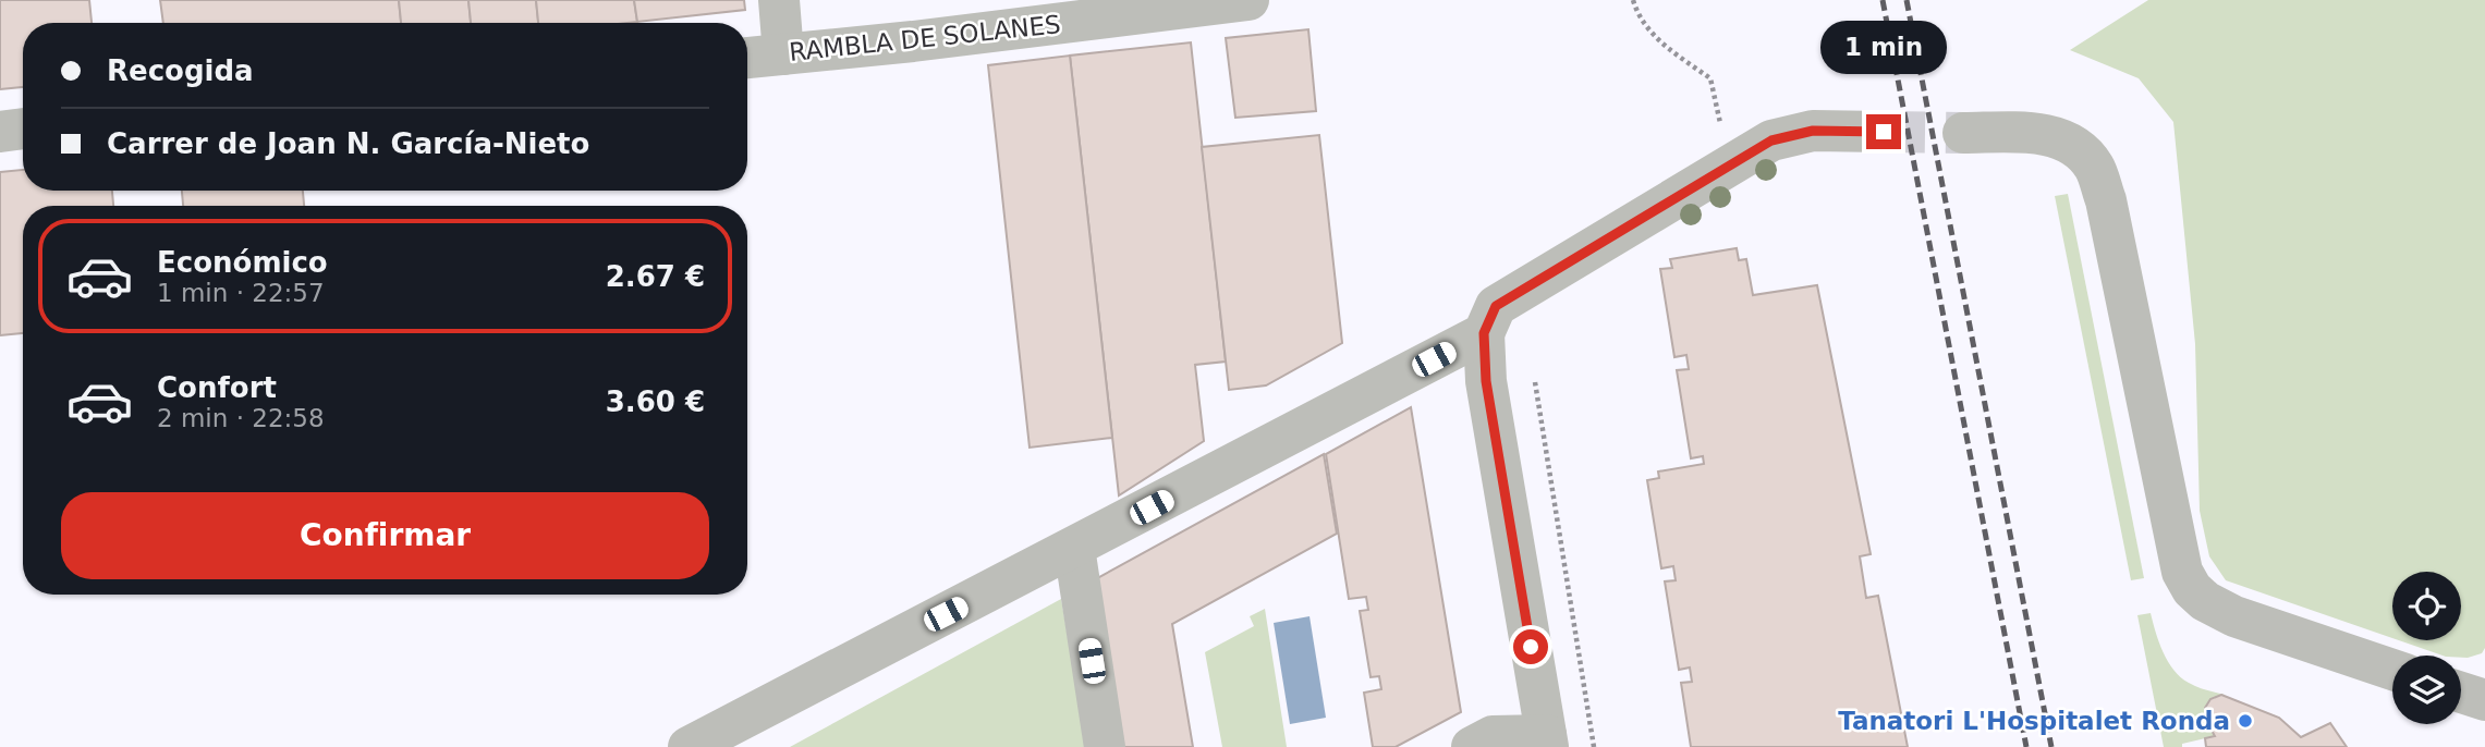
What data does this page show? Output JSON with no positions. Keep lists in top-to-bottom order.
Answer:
{
  "streets": {
    "street": ["RAMBLA DE SOLANES"]
  },
  "places": ["Tanatori L'Hospitalet Ronda"],
  "page": {
    "bubble": "1 min",
    "banner": ["Recogida", "Carrer de Joan N. García-Nieto"],
    "list": [
      {
        "name": "Económico",
        "note": "1 min · 22:57",
        "value": "2.67 €"
      },
      {
        "name": "Confort",
        "note": "2 min · 22:58",
        "value": "3.60 €"
      }
    ],
    "buttons": "Confirmar"
  }
}
